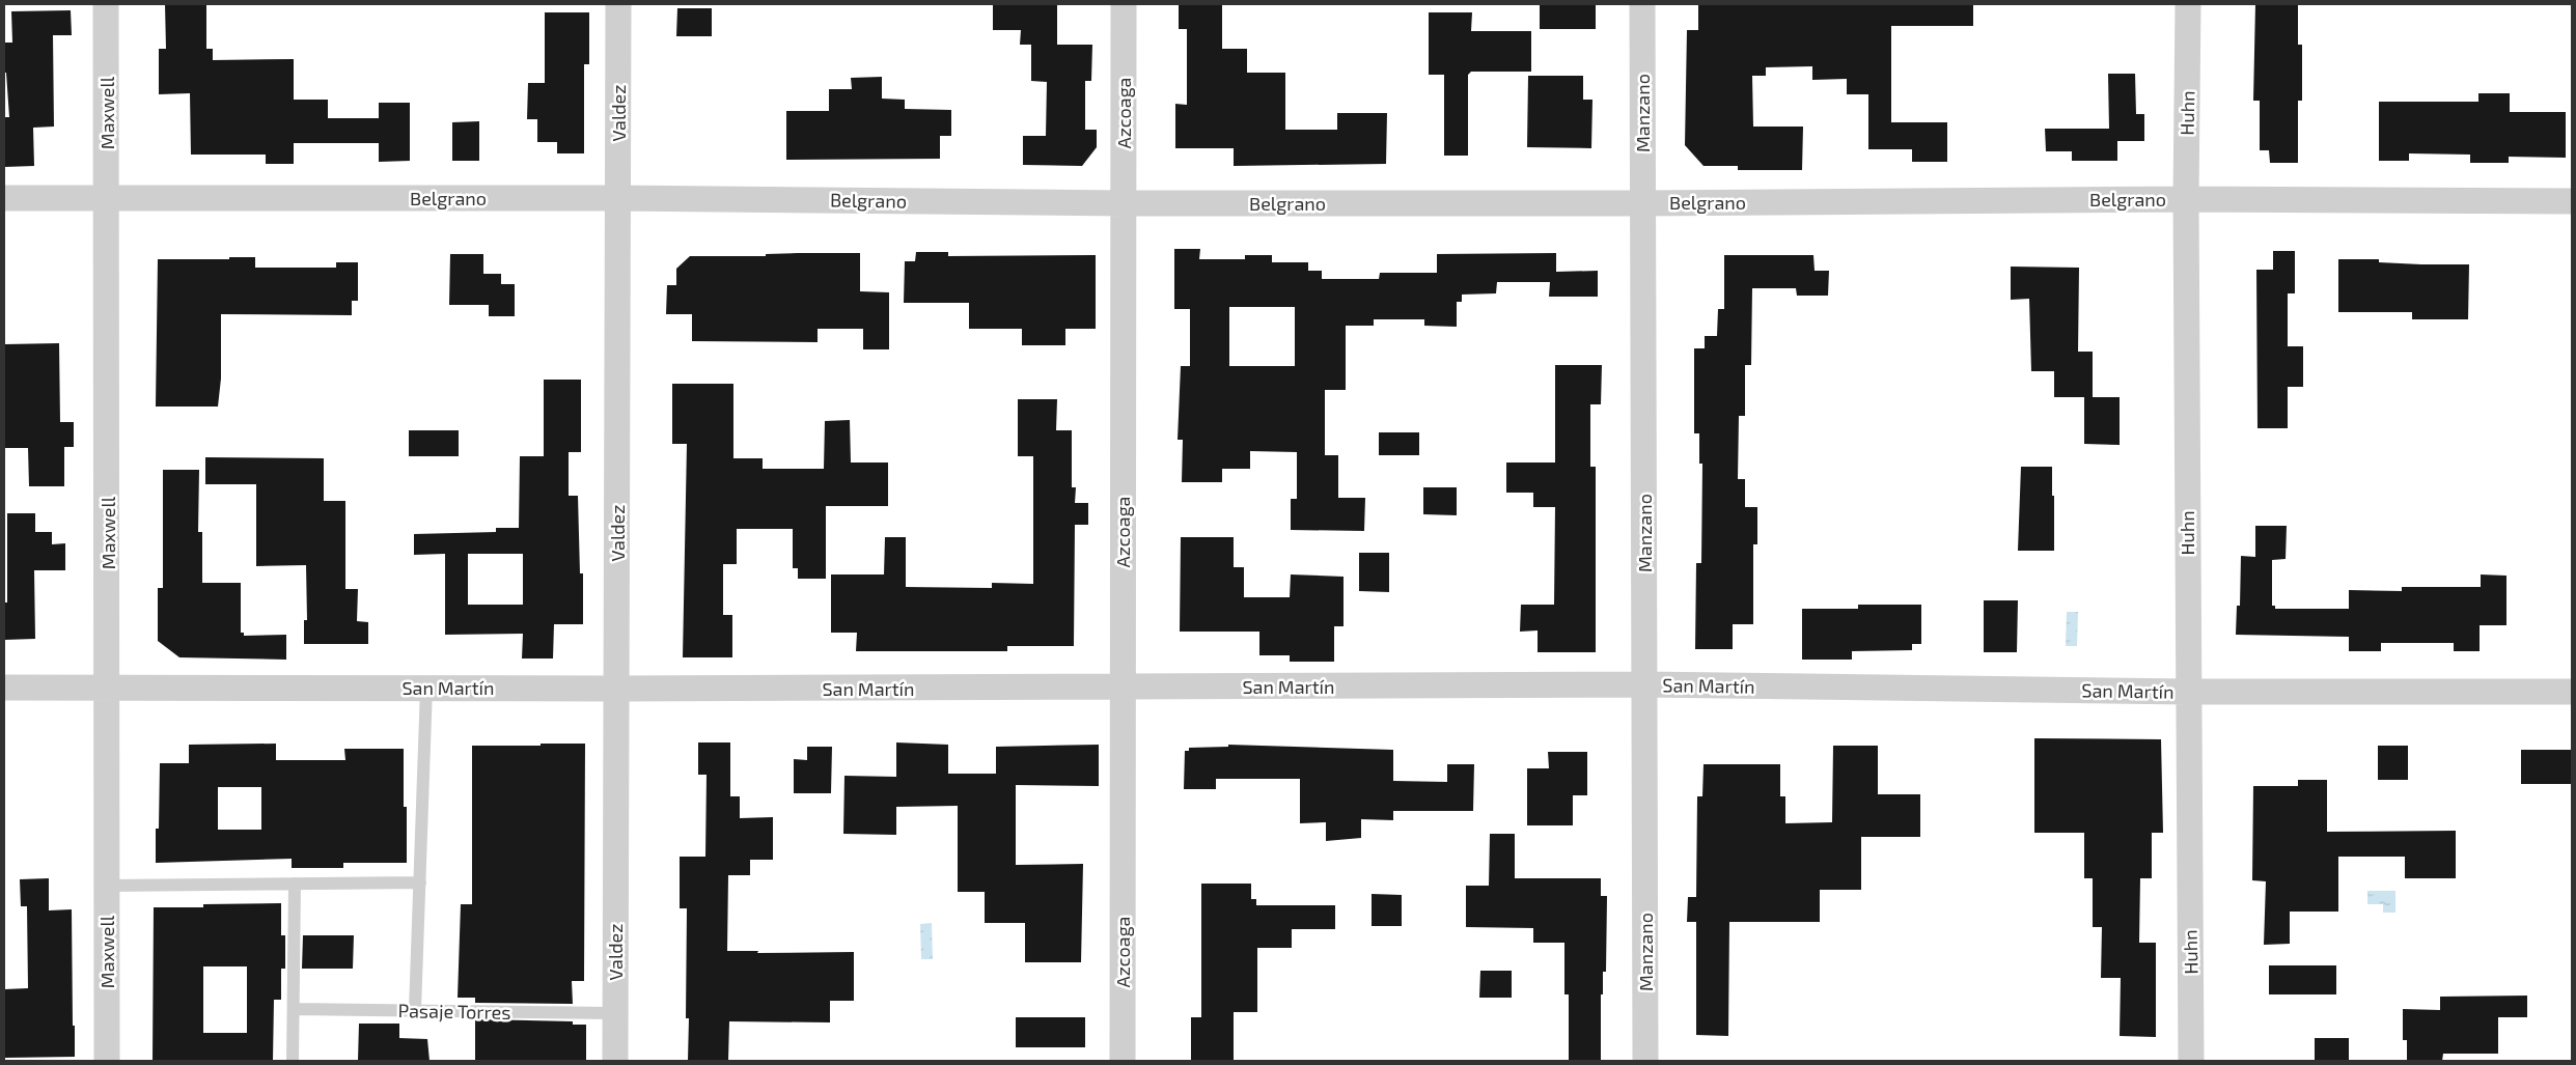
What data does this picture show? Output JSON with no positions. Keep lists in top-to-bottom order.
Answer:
{
  "streets": {
    "street": [
      "Maxwell",
      "Valdez",
      "Azcoaga",
      "Manzano",
      "Huhn",
      "Belgrano",
      "San Martín"
    ],
    "lane": ["Pasaje Torres"]
  },
  "crossings": [
    ["Maxwell", "Belgrano"],
    ["Maxwell", "San Martín"],
    ["Valdez", "Belgrano"],
    ["Valdez", "San Martín"],
    ["Valdez", "Pasaje Torres"],
    ["Azcoaga", "Belgrano"],
    ["Azcoaga", "San Martín"],
    ["Manzano", "Belgrano"],
    ["Manzano", "San Martín"],
    ["Huhn", "Belgrano"],
    ["Huhn", "San Martín"]
  ]
}
